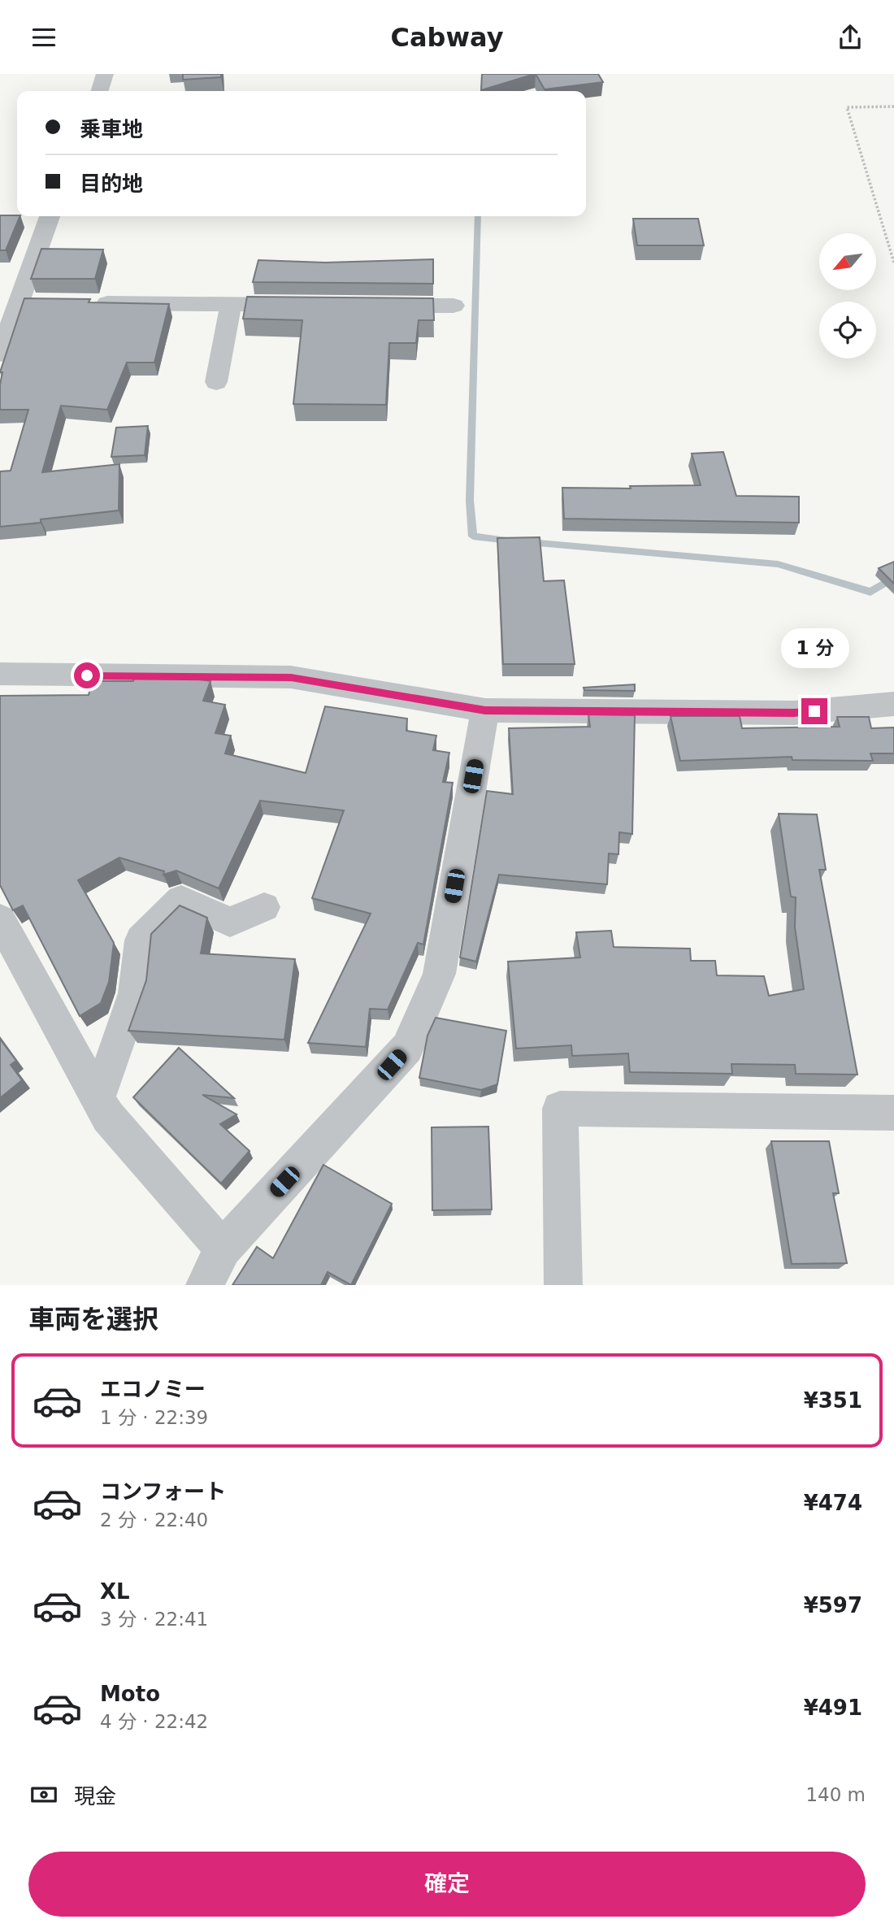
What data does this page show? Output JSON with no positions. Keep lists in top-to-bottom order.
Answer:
{
  "north": "bottom left",
  "page": {
    "header": "Cabway",
    "banner": ["乗車地", "目的地"],
    "bubble": "1 分",
    "heading": "車両を選択",
    "list": [
      {
        "name": "エコノミー",
        "note": "1 分 · 22:39",
        "value": "¥351"
      },
      {
        "name": "コンフォート",
        "note": "2 分 · 22:40",
        "value": "¥474"
      },
      {
        "name": "XL",
        "note": "3 分 · 22:41",
        "value": "¥597"
      },
      {
        "name": "Moto",
        "note": "4 分 · 22:42",
        "value": "¥491"
      }
    ],
    "pay": ["現金", "140 m"],
    "buttons": "確定"
  }
}
